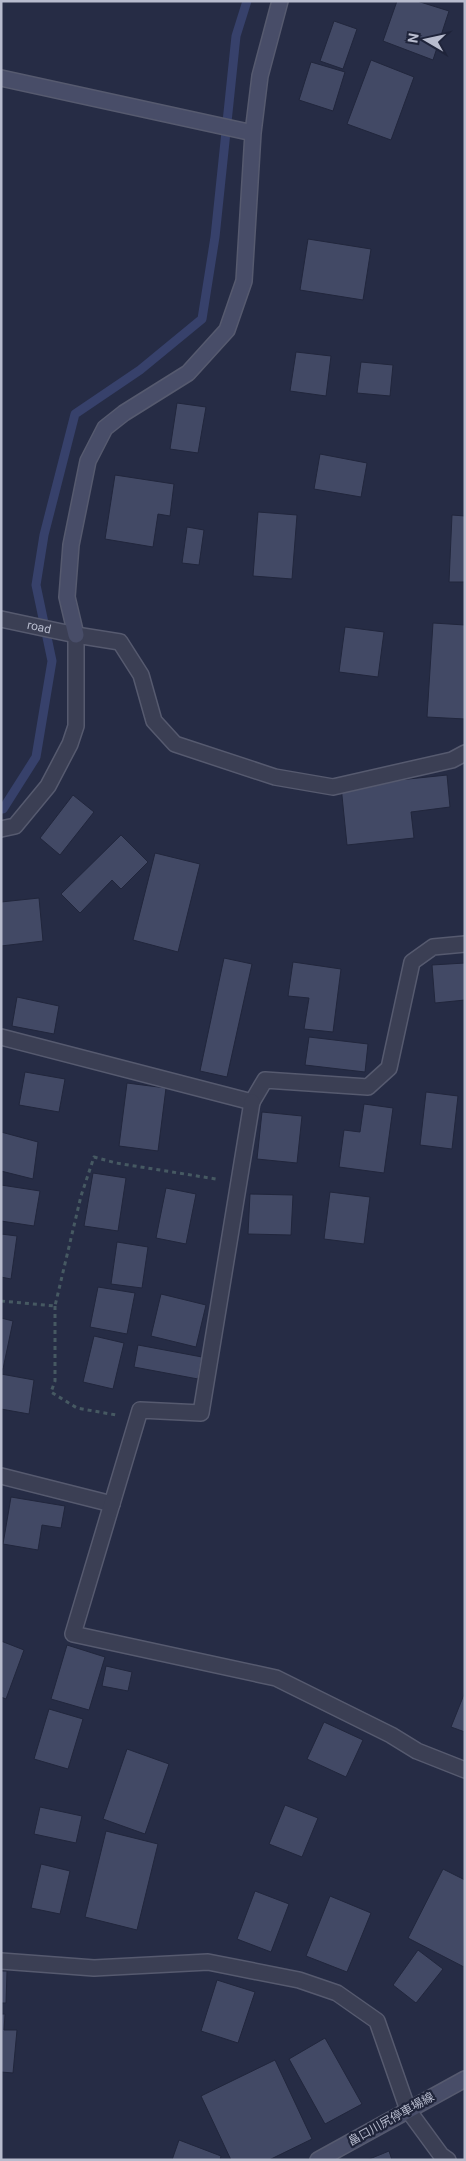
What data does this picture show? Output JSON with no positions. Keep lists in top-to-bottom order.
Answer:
{
  "streets": {
    "street": ["road", "畠口川尻停車場線"]
  },
  "north": "left"
}
